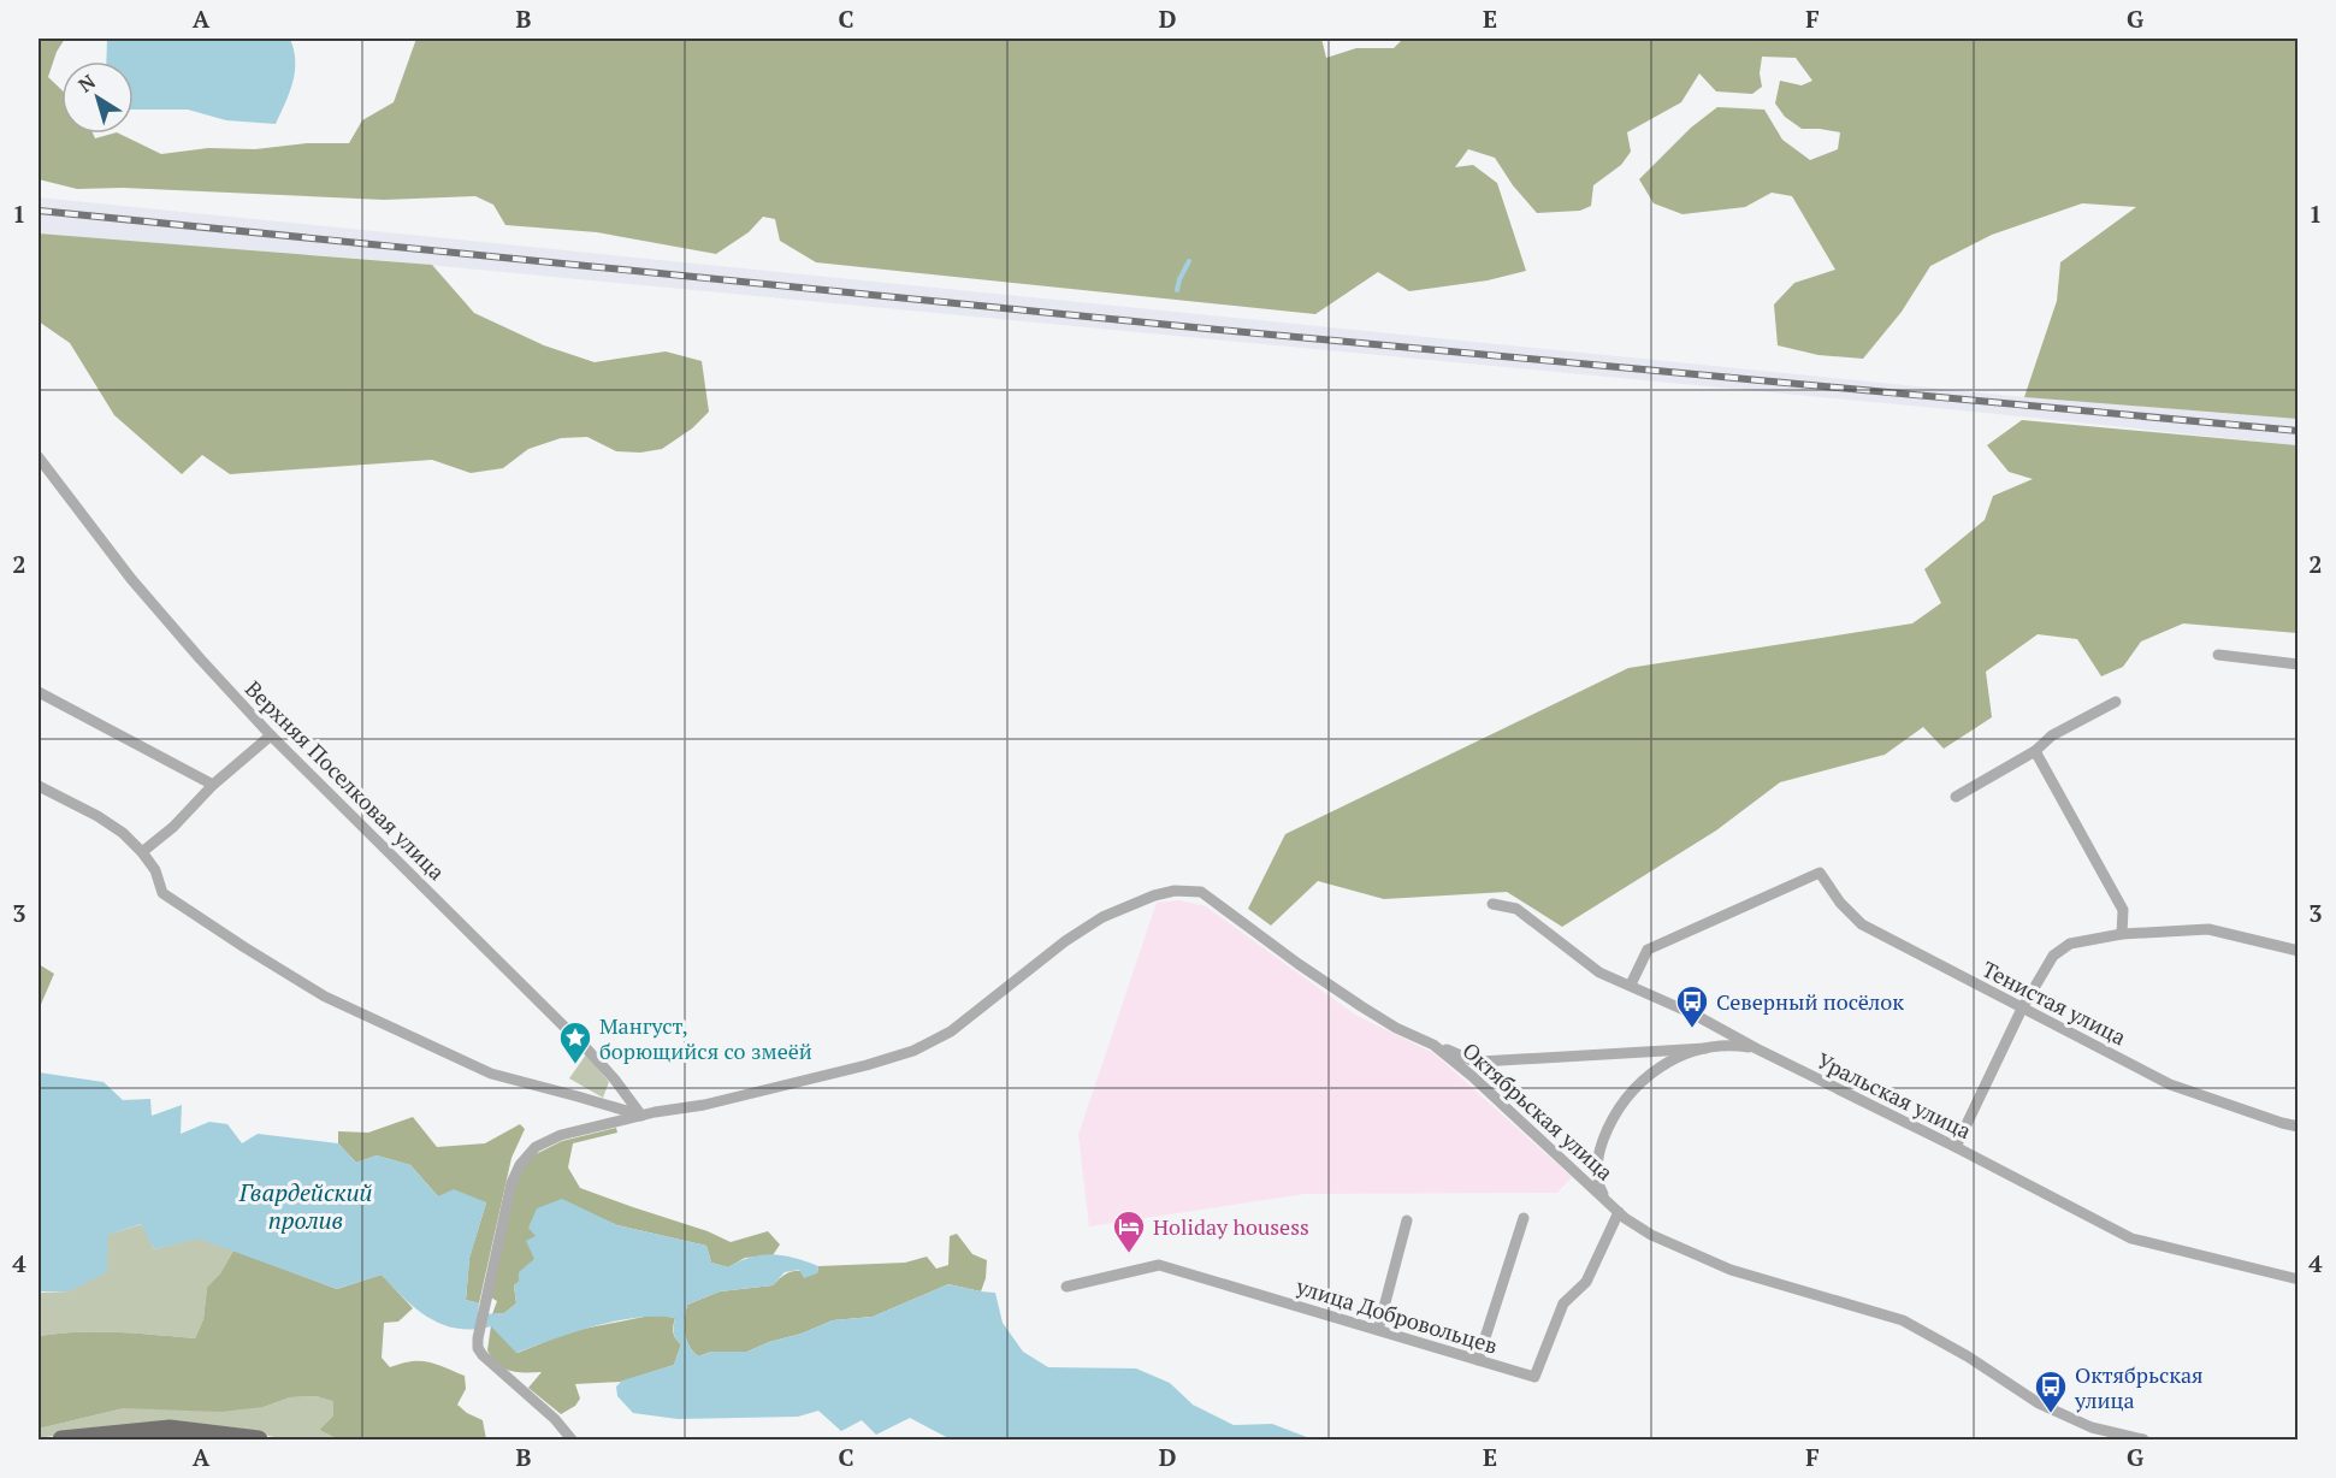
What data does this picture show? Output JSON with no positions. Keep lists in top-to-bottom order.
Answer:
{
  "streets": {
    "street": [
      "Верхняя Поселковая улица",
      "Тенистая улица",
      "Уральская улица",
      "Октябрьская улица",
      "улица Добровольцев"
    ]
  },
  "crossings": [
    ["Верхняя Поселковая улица", "Октябрьская улица"],
    ["Тенистая улица", "Уральская улица"],
    ["Октябрьская улица", "улица Добровольцев"]
  ],
  "water": ["Гвардейский пролив"],
  "places": {
    "bus stop": ["Северный посёлок", "Октябрьская улица"],
    "place": ["Мангуст, борющийся со змеёй"],
    "hotel": ["Holiday housess"]
  },
  "north": "top left",
  "grid": {
    "columns": [
      "A",
      "B",
      "C",
      "D",
      "E",
      "F",
      "G"
    ],
    "rows": [
      "1",
      "2",
      "3",
      "4"
    ]
  }
}
